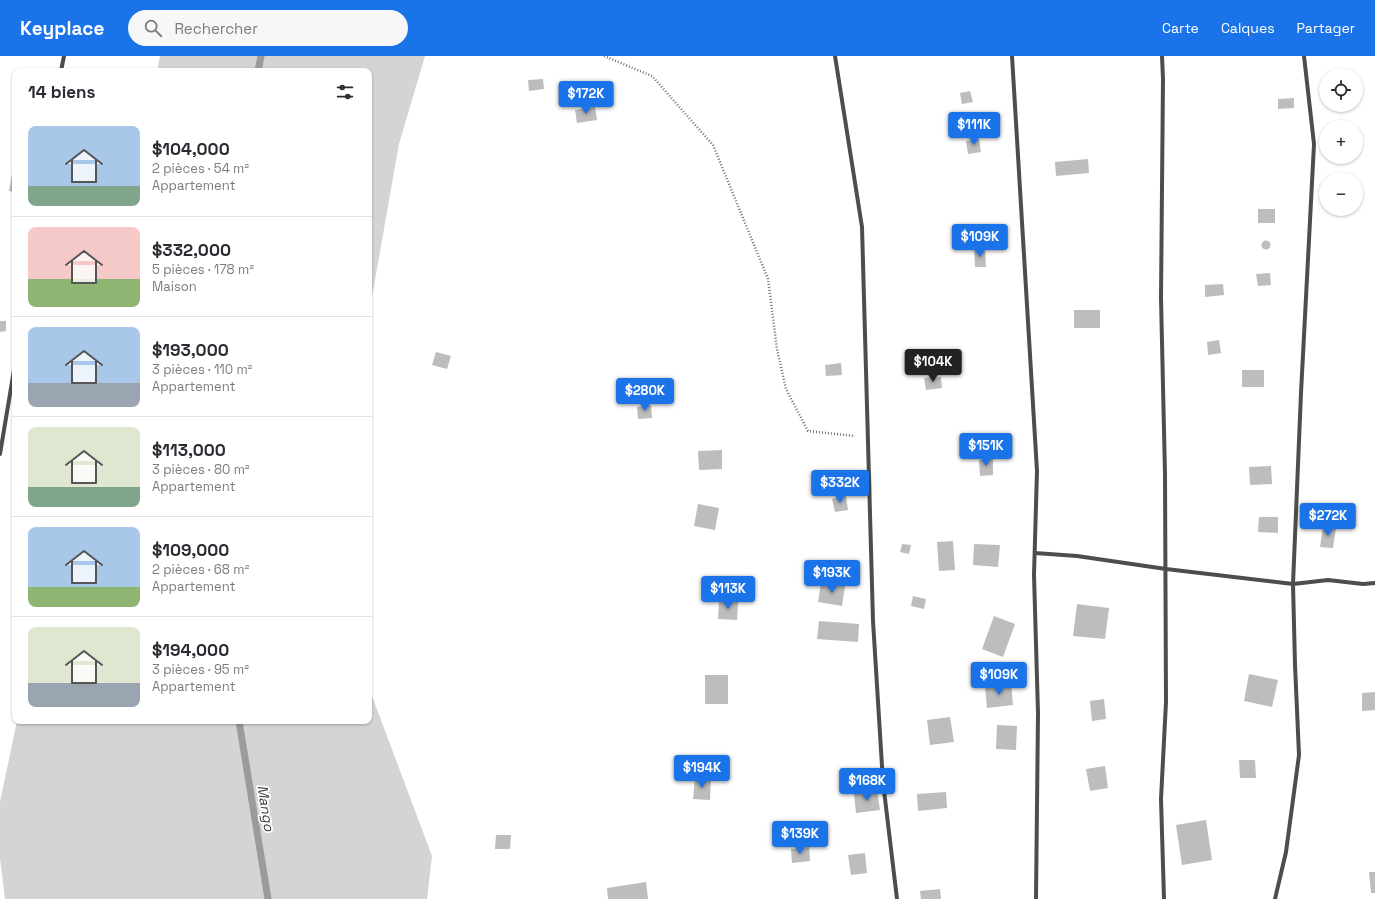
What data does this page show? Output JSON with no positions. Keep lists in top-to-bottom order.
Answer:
{
  "water": ["Mango"],
  "page": {
    "header": "Keyplace",
    "search": "Rechercher",
    "nav": ["Carte", "Calques", "Partager"],
    "map_buttons": ["+", "−"],
    "heading": "14 biens",
    "price": [
      "$172K",
      "$111K",
      "$109K",
      "$104K",
      "$280K",
      "$151K",
      "$332K",
      "$272K",
      "$193K",
      "$113K",
      "$109K",
      "$194K",
      "$168K",
      "$139K"
    ],
    "list": [
      {
        "name": "$104,000",
        "note": "2 pièces · 54 m² · Appartement"
      },
      {
        "name": "$332,000",
        "note": "5 pièces · 178 m² · Maison"
      },
      {
        "name": "$193,000",
        "note": "3 pièces · 110 m² · Appartement"
      },
      {
        "name": "$113,000",
        "note": "3 pièces · 80 m² · Appartement"
      },
      {
        "name": "$109,000",
        "note": "2 pièces · 68 m² · Appartement"
      },
      {
        "name": "$194,000",
        "note": "3 pièces · 95 m² · Appartement"
      }
    ]
  }
}
